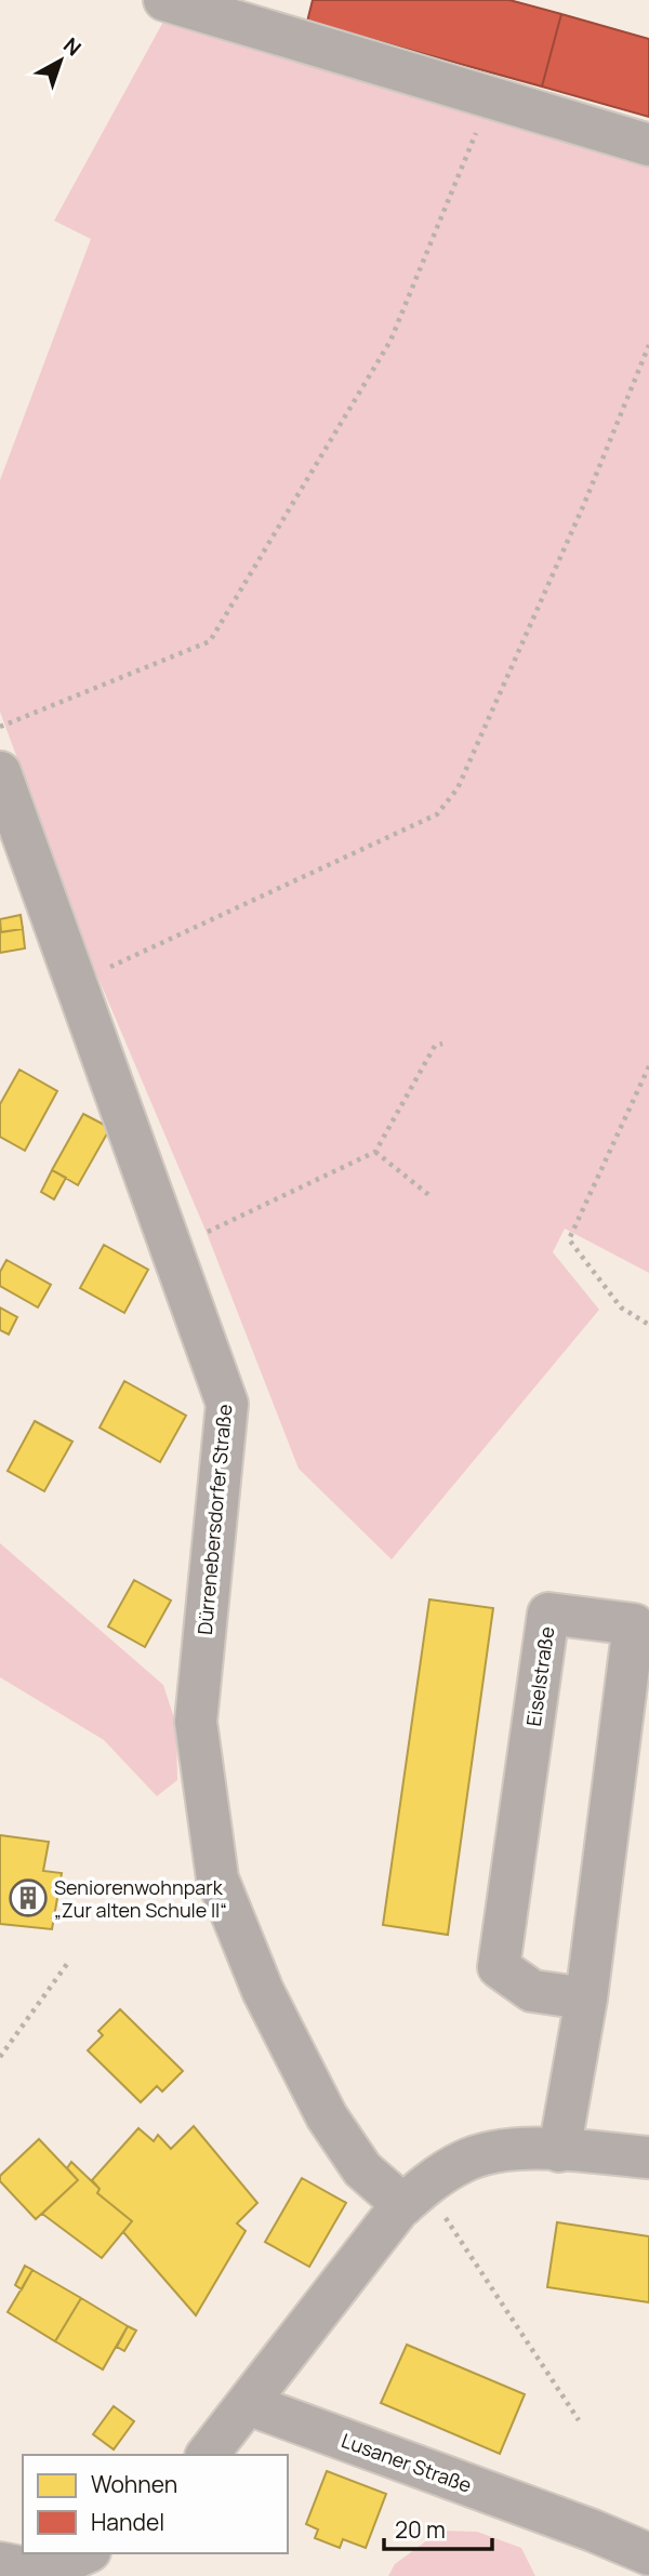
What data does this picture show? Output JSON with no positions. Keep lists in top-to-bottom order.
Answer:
{
  "streets": {
    "street": ["Dürrenebersdorfer Straße", "Eiselstraße", "Lusaner Straße"]
  },
  "places": {
    "building": ["Seniorenwohnpark „Zur alten Schule II“"]
  },
  "legend": ["Wohnen", "Handel"],
  "scale_bar": "20 m",
  "north": "top right"
}
